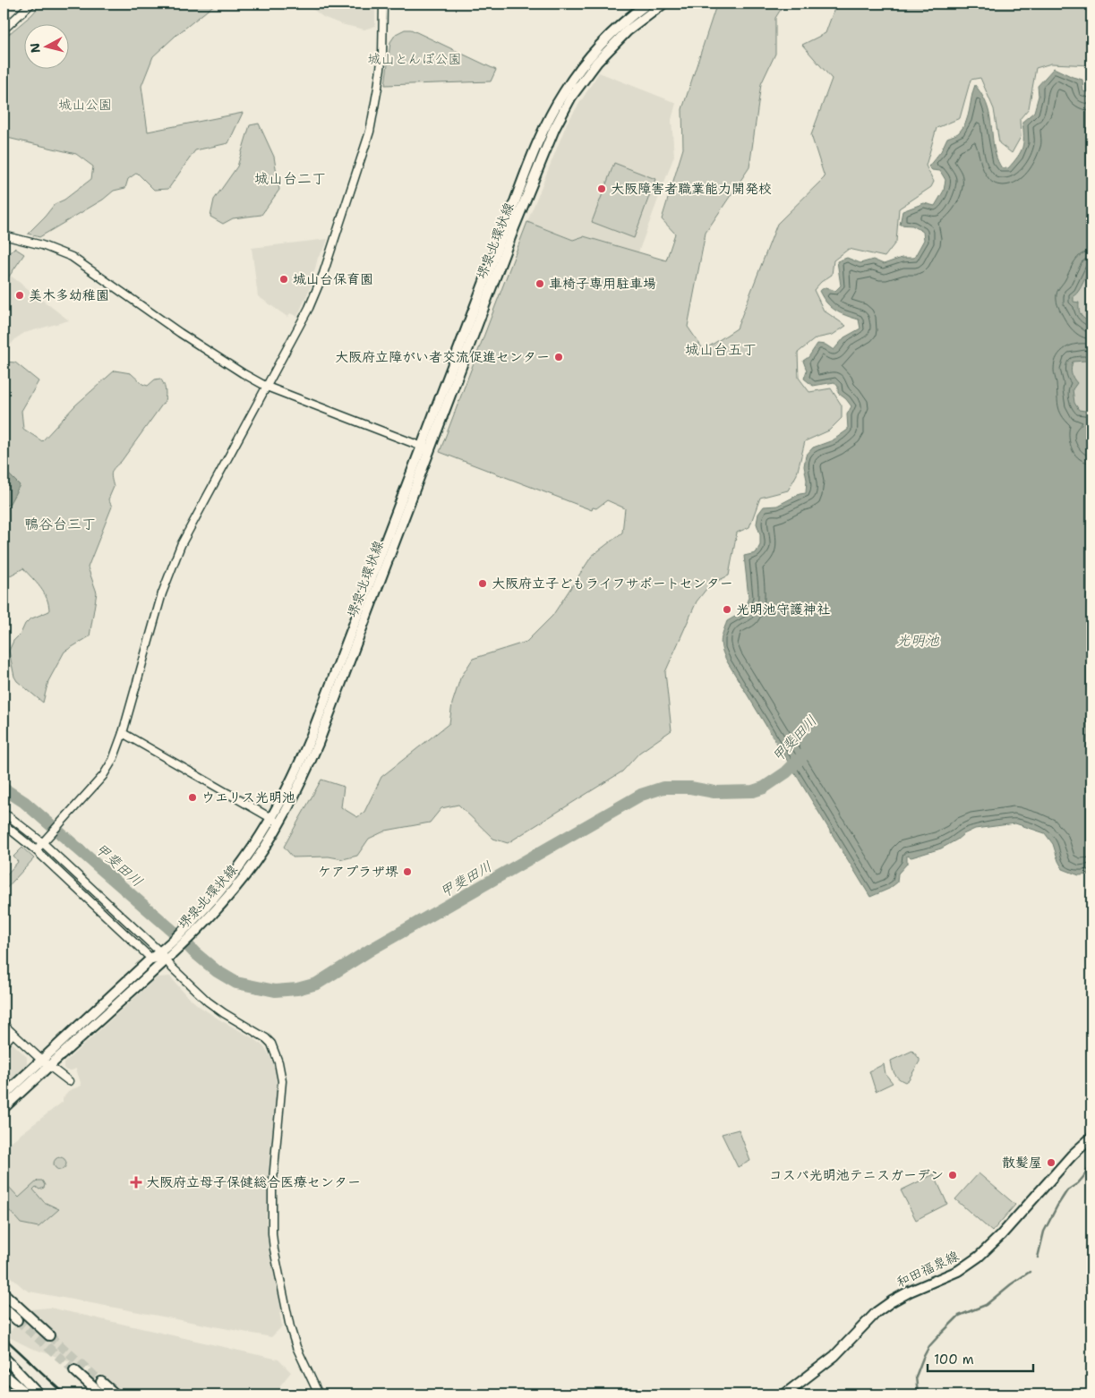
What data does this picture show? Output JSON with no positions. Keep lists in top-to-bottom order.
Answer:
{
  "streets": {
    "main road": ["堺泉北環状線", "和田福泉線"]
  },
  "districts": ["城山台二丁", "城山台五丁", "鴨谷台三丁"],
  "water": ["光明池", "甲斐田川"],
  "parks": ["城山とんぼ公園", "城山公園"],
  "places": {
    "other": [
      "大阪障害者職業能力開発校",
      "城山台保育園",
      "車椅子専用駐車場",
      "美木多幼稚園",
      "大阪府立障がい者交流促進センター",
      "大阪府立子どもライフサポートセンター",
      "光明池守護神社",
      "ウエリス光明池",
      "ケアプラザ堺",
      "散髪屋",
      "コスパ光明池テニスガーデン"
    ],
    "health": ["大阪府立母子保健総合医療センター"]
  },
  "scale_bar": "100 m",
  "north": "left"
}
